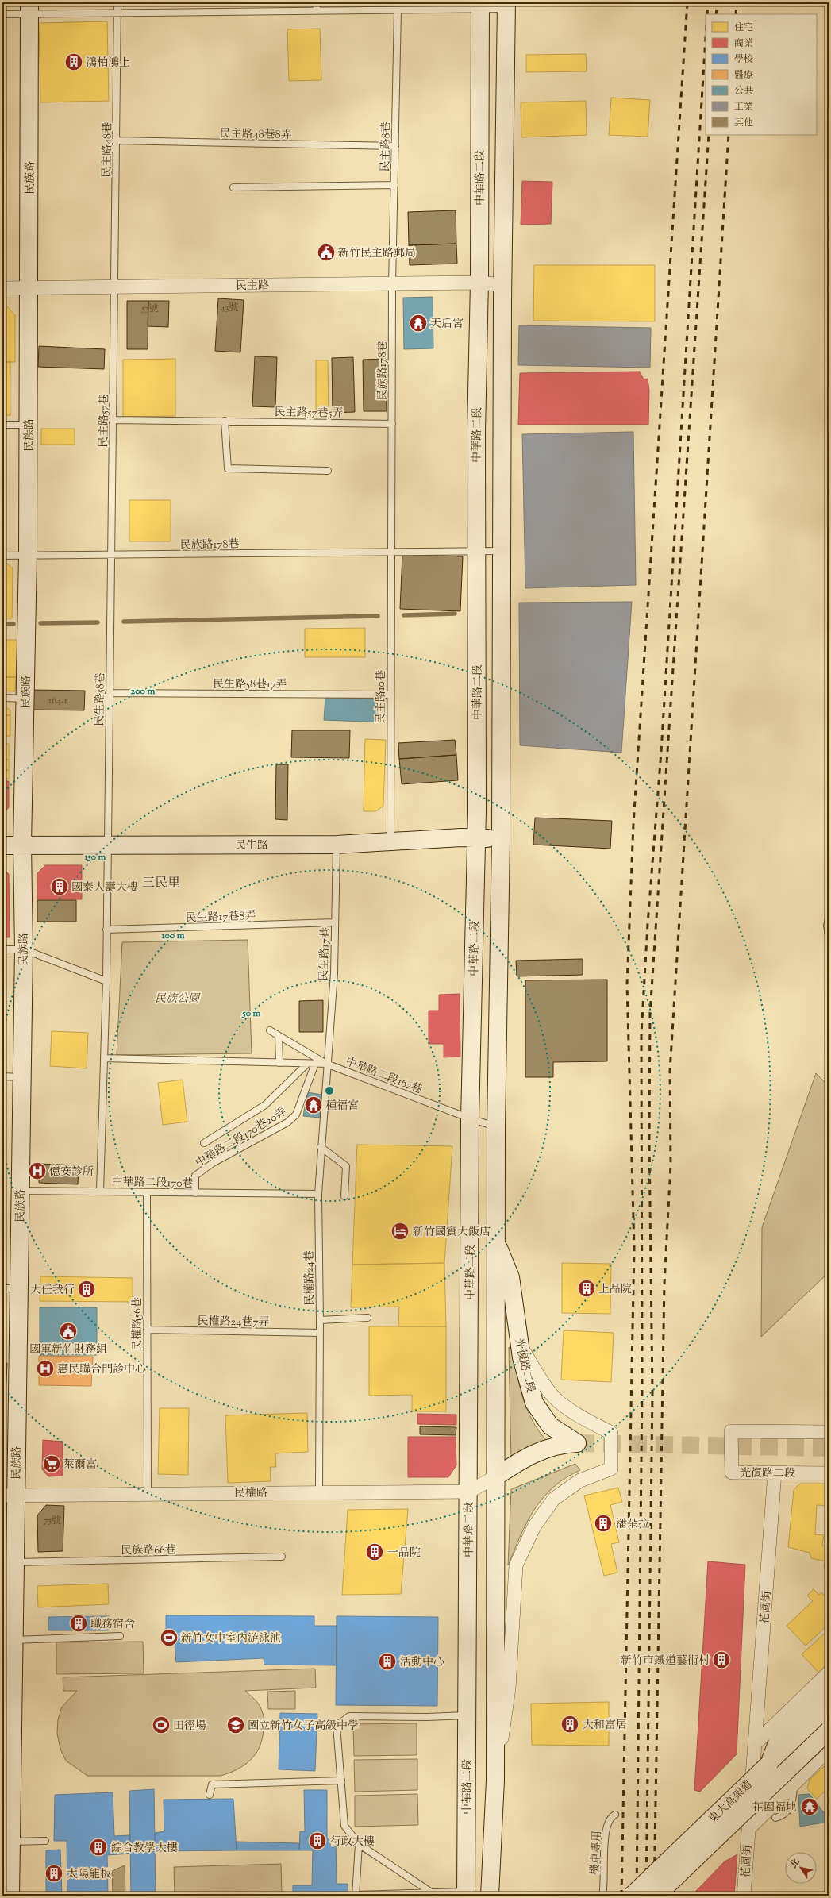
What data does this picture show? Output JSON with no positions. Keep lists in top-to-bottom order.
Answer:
{
  "streets": {
    "street": [
      "民族路",
      "中華路二段",
      "民主路",
      "民生路",
      "光復路二段",
      "民權路",
      "花園街",
      "東大高架道"
    ],
    "lane": [
      "民主路48巷8弄",
      "民主路8巷",
      "民主路48巷",
      "民族路178巷",
      "民主路57巷5弄",
      "民主路57巷",
      "民生路58巷17弄",
      "民主路10巷",
      "民生路58巷",
      "民生路17巷8弄",
      "民生路17巷",
      "中華路二段162巷",
      "中華路二段170巷20弄",
      "中華路二段170巷",
      "民權路24巷",
      "民權路24巷7弄",
      "民權路56巷",
      "民族路66巷",
      "機車專用"
    ]
  },
  "crossings": [
    ["民主路48巷8弄", "民主路8巷"],
    ["民主路48巷8弄", "民主路48巷"],
    ["民主路8巷", "民主路"],
    ["民主路8巷", "民族路178巷"],
    ["民主路48巷", "民主路"],
    ["民主路48巷", "民主路57巷"],
    ["民族路", "民主路"],
    ["民族路", "民族路178巷"],
    ["民族路", "民生路"],
    ["民族路", "民權路"],
    ["民族路", "民族路66巷"],
    ["中華路二段", "民主路"],
    ["中華路二段", "民族路178巷"],
    ["中華路二段", "民生路"],
    ["中華路二段", "中華路二段162巷"],
    ["中華路二段", "民權路"],
    ["民主路", "民族路178巷"],
    ["民主路", "民主路57巷"],
    ["民族路178巷", "民主路57巷5弄"],
    ["民族路178巷", "民主路57巷"],
    ["民族路178巷", "民主路10巷"],
    ["民族路178巷", "民生路58巷"],
    ["民主路57巷5弄", "民主路57巷"],
    ["民主路57巷", "民生路58巷"],
    ["民生路58巷17弄", "民主路10巷"],
    ["民生路58巷17弄", "民生路58巷"],
    ["民主路10巷", "民生路"],
    ["民生路58巷", "民生路"],
    ["民生路58巷", "民生路17巷8弄"],
    ["民生路58巷", "中華路二段170巷"],
    ["民生路", "民生路17巷"],
    ["民生路17巷8弄", "民生路17巷"],
    ["民生路17巷8弄", "中華路二段170巷"],
    ["民生路17巷", "中華路二段162巷"],
    ["民生路17巷", "民權路24巷"],
    ["中華路二段162巷", "民權路24巷"],
    ["中華路二段170巷20弄", "中華路二段170巷"],
    ["中華路二段170巷", "民權路24巷"],
    ["中華路二段170巷", "民權路56巷"],
    ["民權路24巷", "民權路24巷7弄"],
    ["民權路24巷", "民權路"],
    ["民權路24巷7弄", "民權路56巷"],
    ["民權路56巷", "民權路"],
    ["光復路二段", "民權路"],
    ["光復路二段", "花園街"]
  ],
  "districts": ["三民里"],
  "parks": ["民族公園"],
  "places": {
    "building": [
      "鴻柏鴻上",
      "國泰人壽大樓",
      "上品院",
      "大任我行",
      "潘朵拉",
      "一品院",
      "職務宿舍",
      "新竹市鐵道藝術村",
      "活動中心",
      "大和富居",
      "行政大樓",
      "綜合教學大樓",
      "太陽能板"
    ],
    "public building": ["新竹民主路郵局", "國軍新竹財務組"],
    "temple": ["天后宮", "種福宮", "花園福地"],
    "hospital": ["億安診所", "惠民聯合門診中心"],
    "hotel": ["新竹國賓大飯店"],
    "supermarket": ["萊爾富"],
    "sports": ["新竹女中室內游泳池", "田徑場"],
    "school or university": ["國立新竹女子高級中學"]
  },
  "house_numbers": [
    "43號",
    "53號",
    "164-1",
    "75號"
  ],
  "legend": [
    "住宅",
    "商業",
    "學校",
    "醫療",
    "公共",
    "工業",
    "其他"
  ],
  "north": "top left",
  "rings": [
    "200 m",
    "150 m",
    "100 m",
    "50 m"
  ]
}
